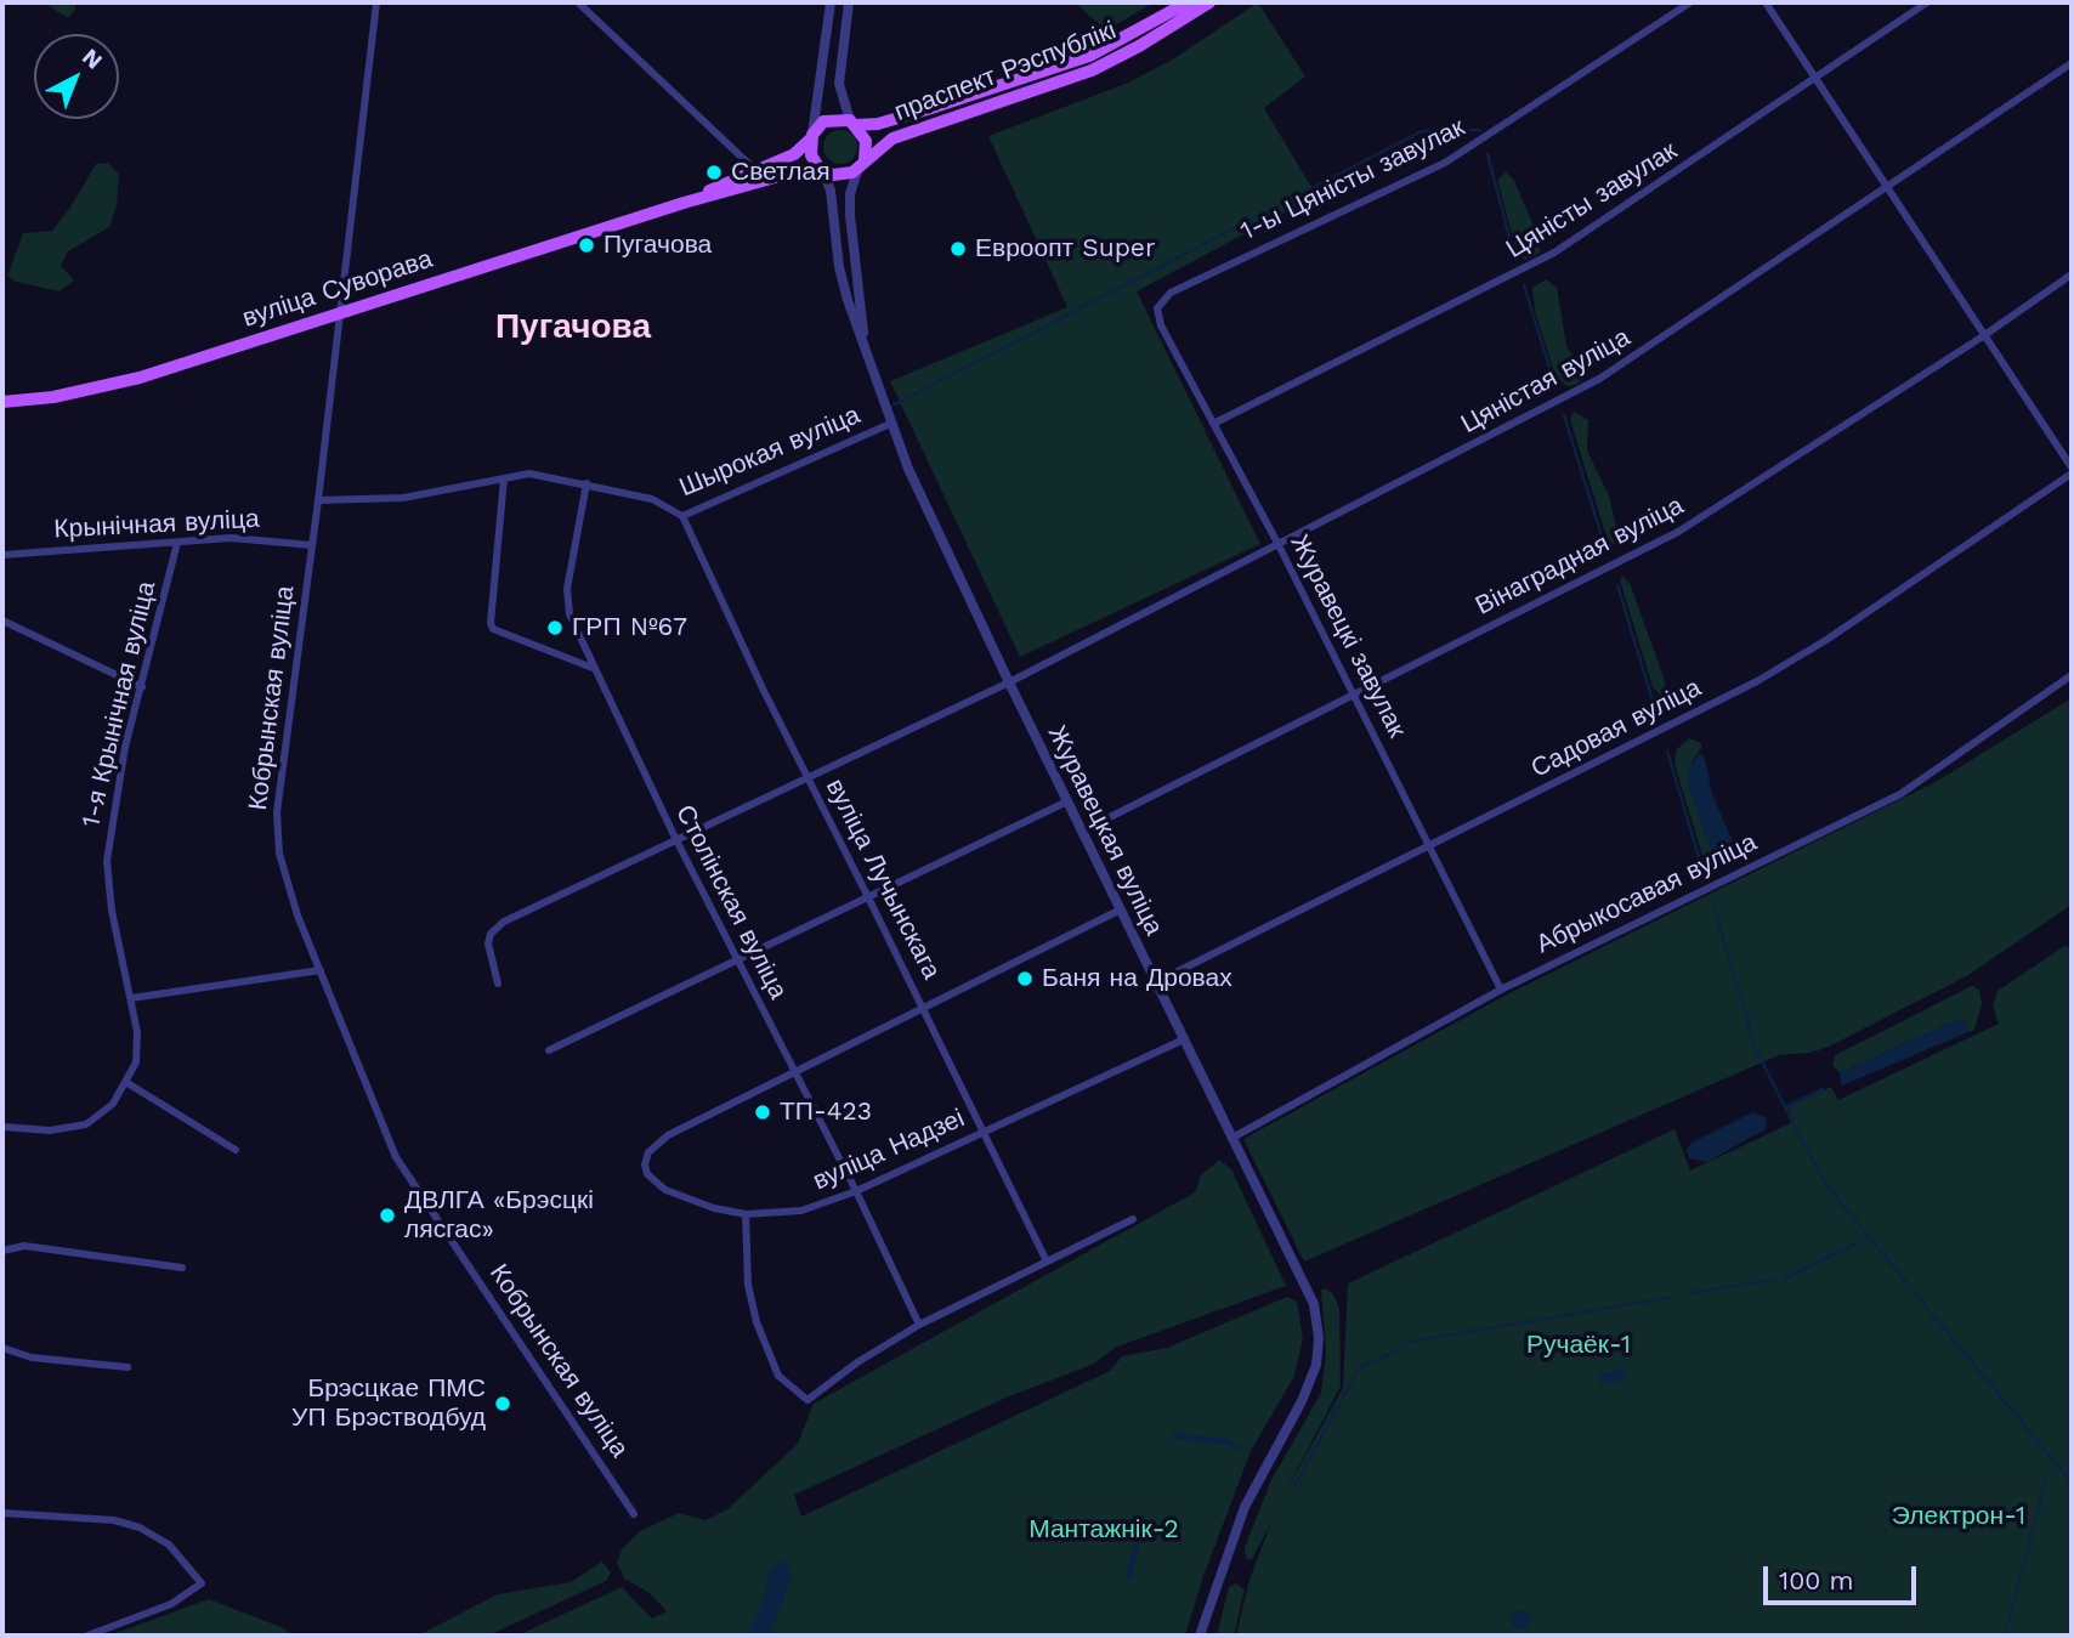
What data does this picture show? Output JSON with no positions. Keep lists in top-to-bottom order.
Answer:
{
  "streets": {
    "main road": ["праспект Рэспублікі", "вуліца Суворава"],
    "street": [
      "1-ы Цяністы завулак",
      "Цяністы завулак",
      "Цяністая вуліца",
      "Шырокая вуліца",
      "Крынічная вуліца",
      "Вінаградная вуліца",
      "Журавецкі завулак",
      "Кобрынская вуліца",
      "1-я Крынічная вуліца",
      "Садовая вуліца",
      "Журавецкая вуліца",
      "вуліца Лучынскага",
      "Абрыкосавая вуліца",
      "Столінская вуліца",
      "вуліца Надзеі"
    ]
  },
  "crossings": [
    ["праспект Рэспублікі", "вуліца Суворава"],
    ["праспект Рэспублікі", "Журавецкая вуліца"],
    ["1-ы Цяністы завулак", "Журавецкі завулак"],
    ["Цяністы завулак", "Журавецкі завулак"],
    ["вуліца Суворава", "Кобрынская вуліца"],
    ["вуліца Суворава", "Журавецкая вуліца"],
    ["Цяністая вуліца", "Журавецкі завулак"],
    ["Цяністая вуліца", "Журавецкая вуліца"],
    ["Цяністая вуліца", "вуліца Лучынскага"],
    ["Цяністая вуліца", "Столінская вуліца"],
    ["Шырокая вуліца", "Кобрынская вуліца"],
    ["Шырокая вуліца", "Журавецкая вуліца"],
    ["Шырокая вуліца", "вуліца Лучынскага"],
    ["Шырокая вуліца", "Столінская вуліца"],
    ["Крынічная вуліца", "Кобрынская вуліца"],
    ["Крынічная вуліца", "1-я Крынічная вуліца"],
    ["Вінаградная вуліца", "Журавецкі завулак"],
    ["Вінаградная вуліца", "Журавецкая вуліца"],
    ["Журавецкі завулак", "Садовая вуліца"],
    ["Журавецкі завулак", "Абрыкосавая вуліца"],
    ["Садовая вуліца", "Журавецкая вуліца"],
    ["Журавецкая вуліца", "Абрыкосавая вуліца"],
    ["Журавецкая вуліца", "вуліца Надзеі"],
    ["вуліца Лучынскага", "вуліца Надзеі"],
    ["Столінская вуліца", "вуліца Надзеі"]
  ],
  "districts": ["Пугачова"],
  "parks": ["Ручаёк-1", "Электрон-1", "Мантажнік-2"],
  "places": [
    "Светлая",
    "Пугачова",
    "Евроопт Super",
    "ГРП №67",
    "Баня на Дровах",
    "ТП-423",
    "ДВЛГА «Брэсцкі лясгас»",
    "Брэсцкае ПМС УП Брэстводбуд"
  ],
  "scale_bar": "100 m",
  "north": "top right"
}
